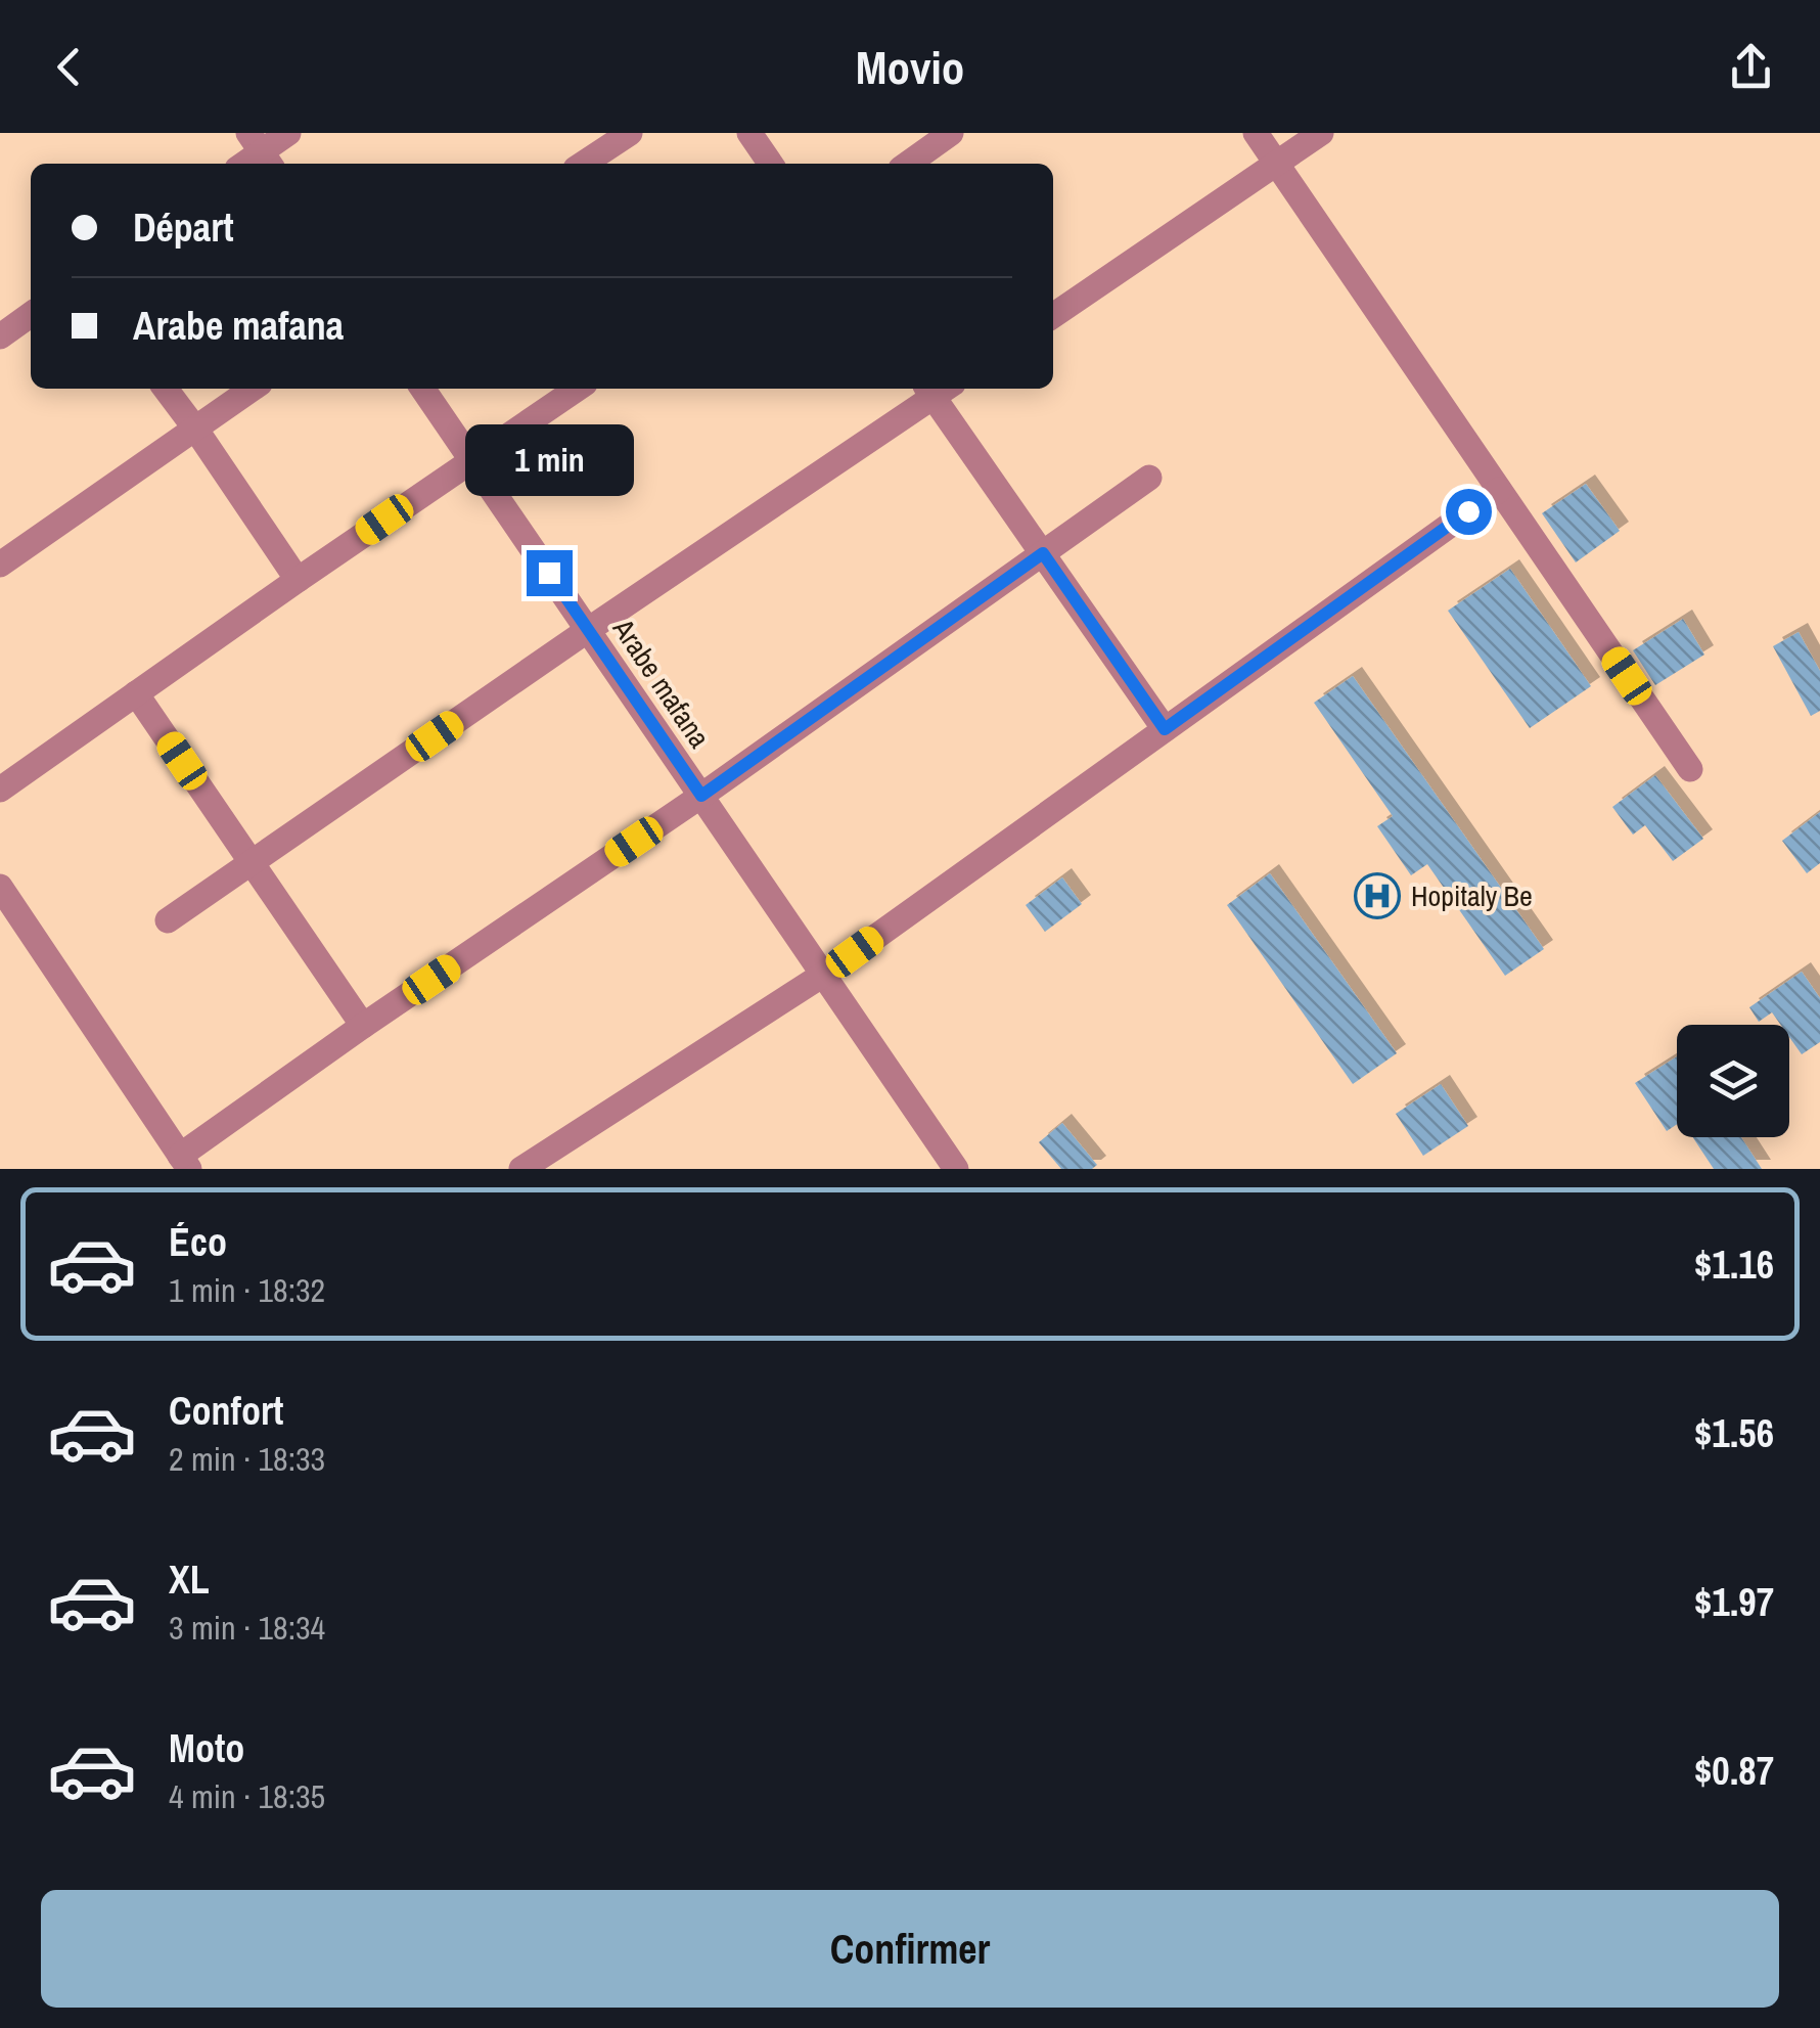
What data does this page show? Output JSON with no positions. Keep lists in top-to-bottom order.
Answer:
{
  "streets": {
    "street": ["Arabe mafana"]
  },
  "places": {
    "hospital": ["Hopitaly Be"]
  },
  "page": {
    "header": "Movio",
    "banner": ["Départ", "Arabe mafana"],
    "bubble": "1 min",
    "list": [
      {
        "name": "Éco",
        "note": "1 min · 18:32",
        "value": "$1.16"
      },
      {
        "name": "Confort",
        "note": "2 min · 18:33",
        "value": "$1.56"
      },
      {
        "name": "XL",
        "note": "3 min · 18:34",
        "value": "$1.97"
      },
      {
        "name": "Moto",
        "note": "4 min · 18:35",
        "value": "$0.87"
      }
    ],
    "buttons": "Confirmer"
  }
}
